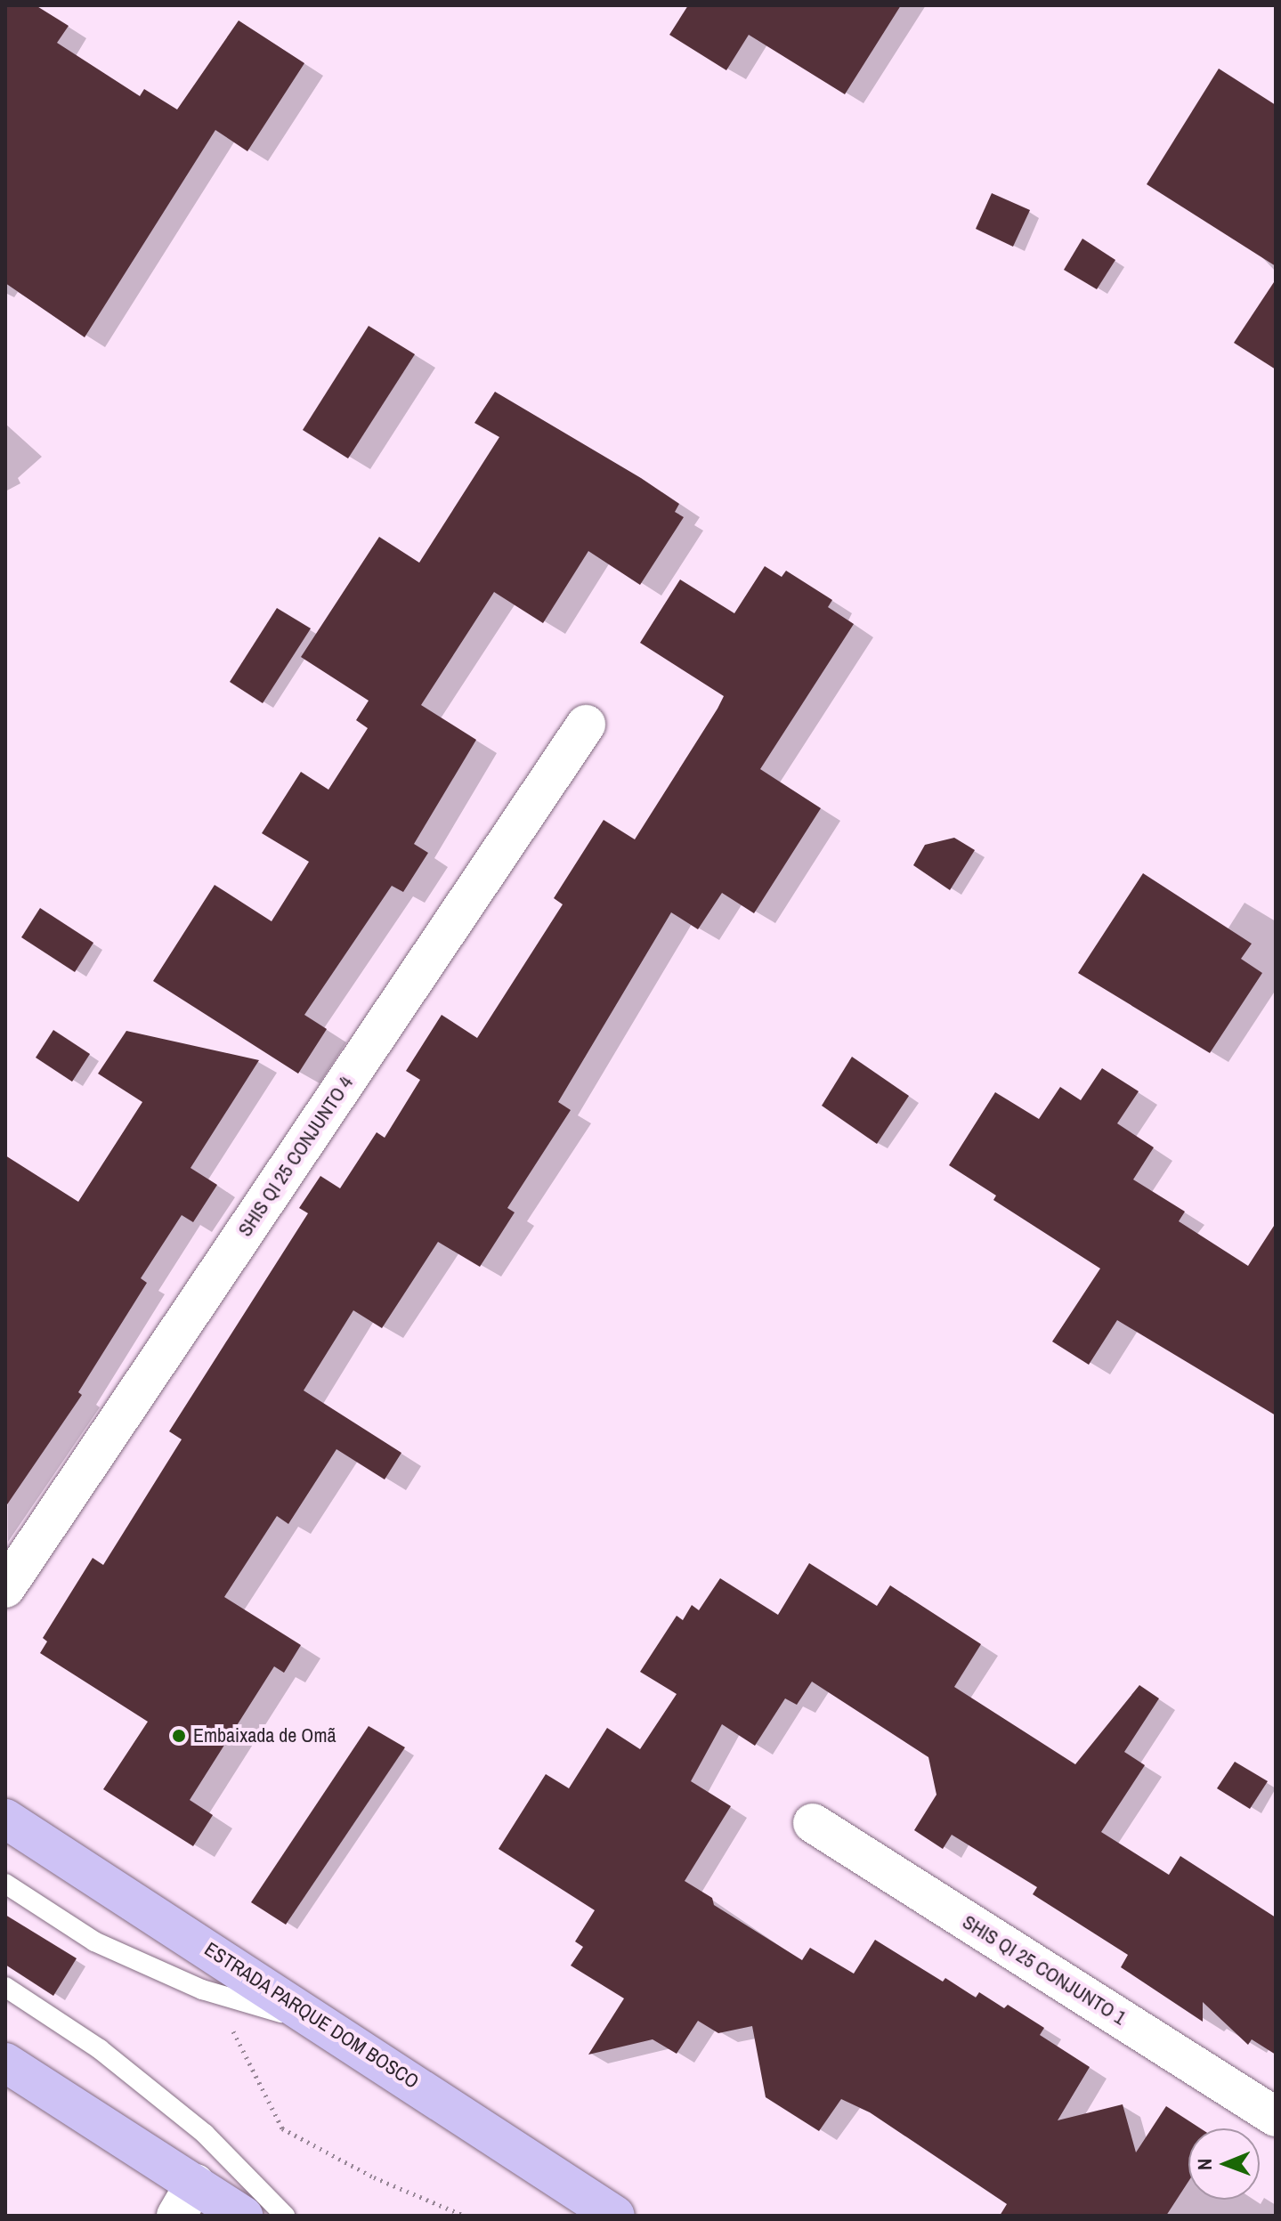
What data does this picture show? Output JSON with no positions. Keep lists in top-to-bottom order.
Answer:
{
  "streets": {
    "main road": ["ESTRADA PARQUE DOM BOSCO"],
    "street": ["SHIS QI 25 CONJUNTO 4", "SHIS QI 25 CONJUNTO 1"]
  },
  "places": ["Embaixada de Omã"],
  "north": "left"
}
